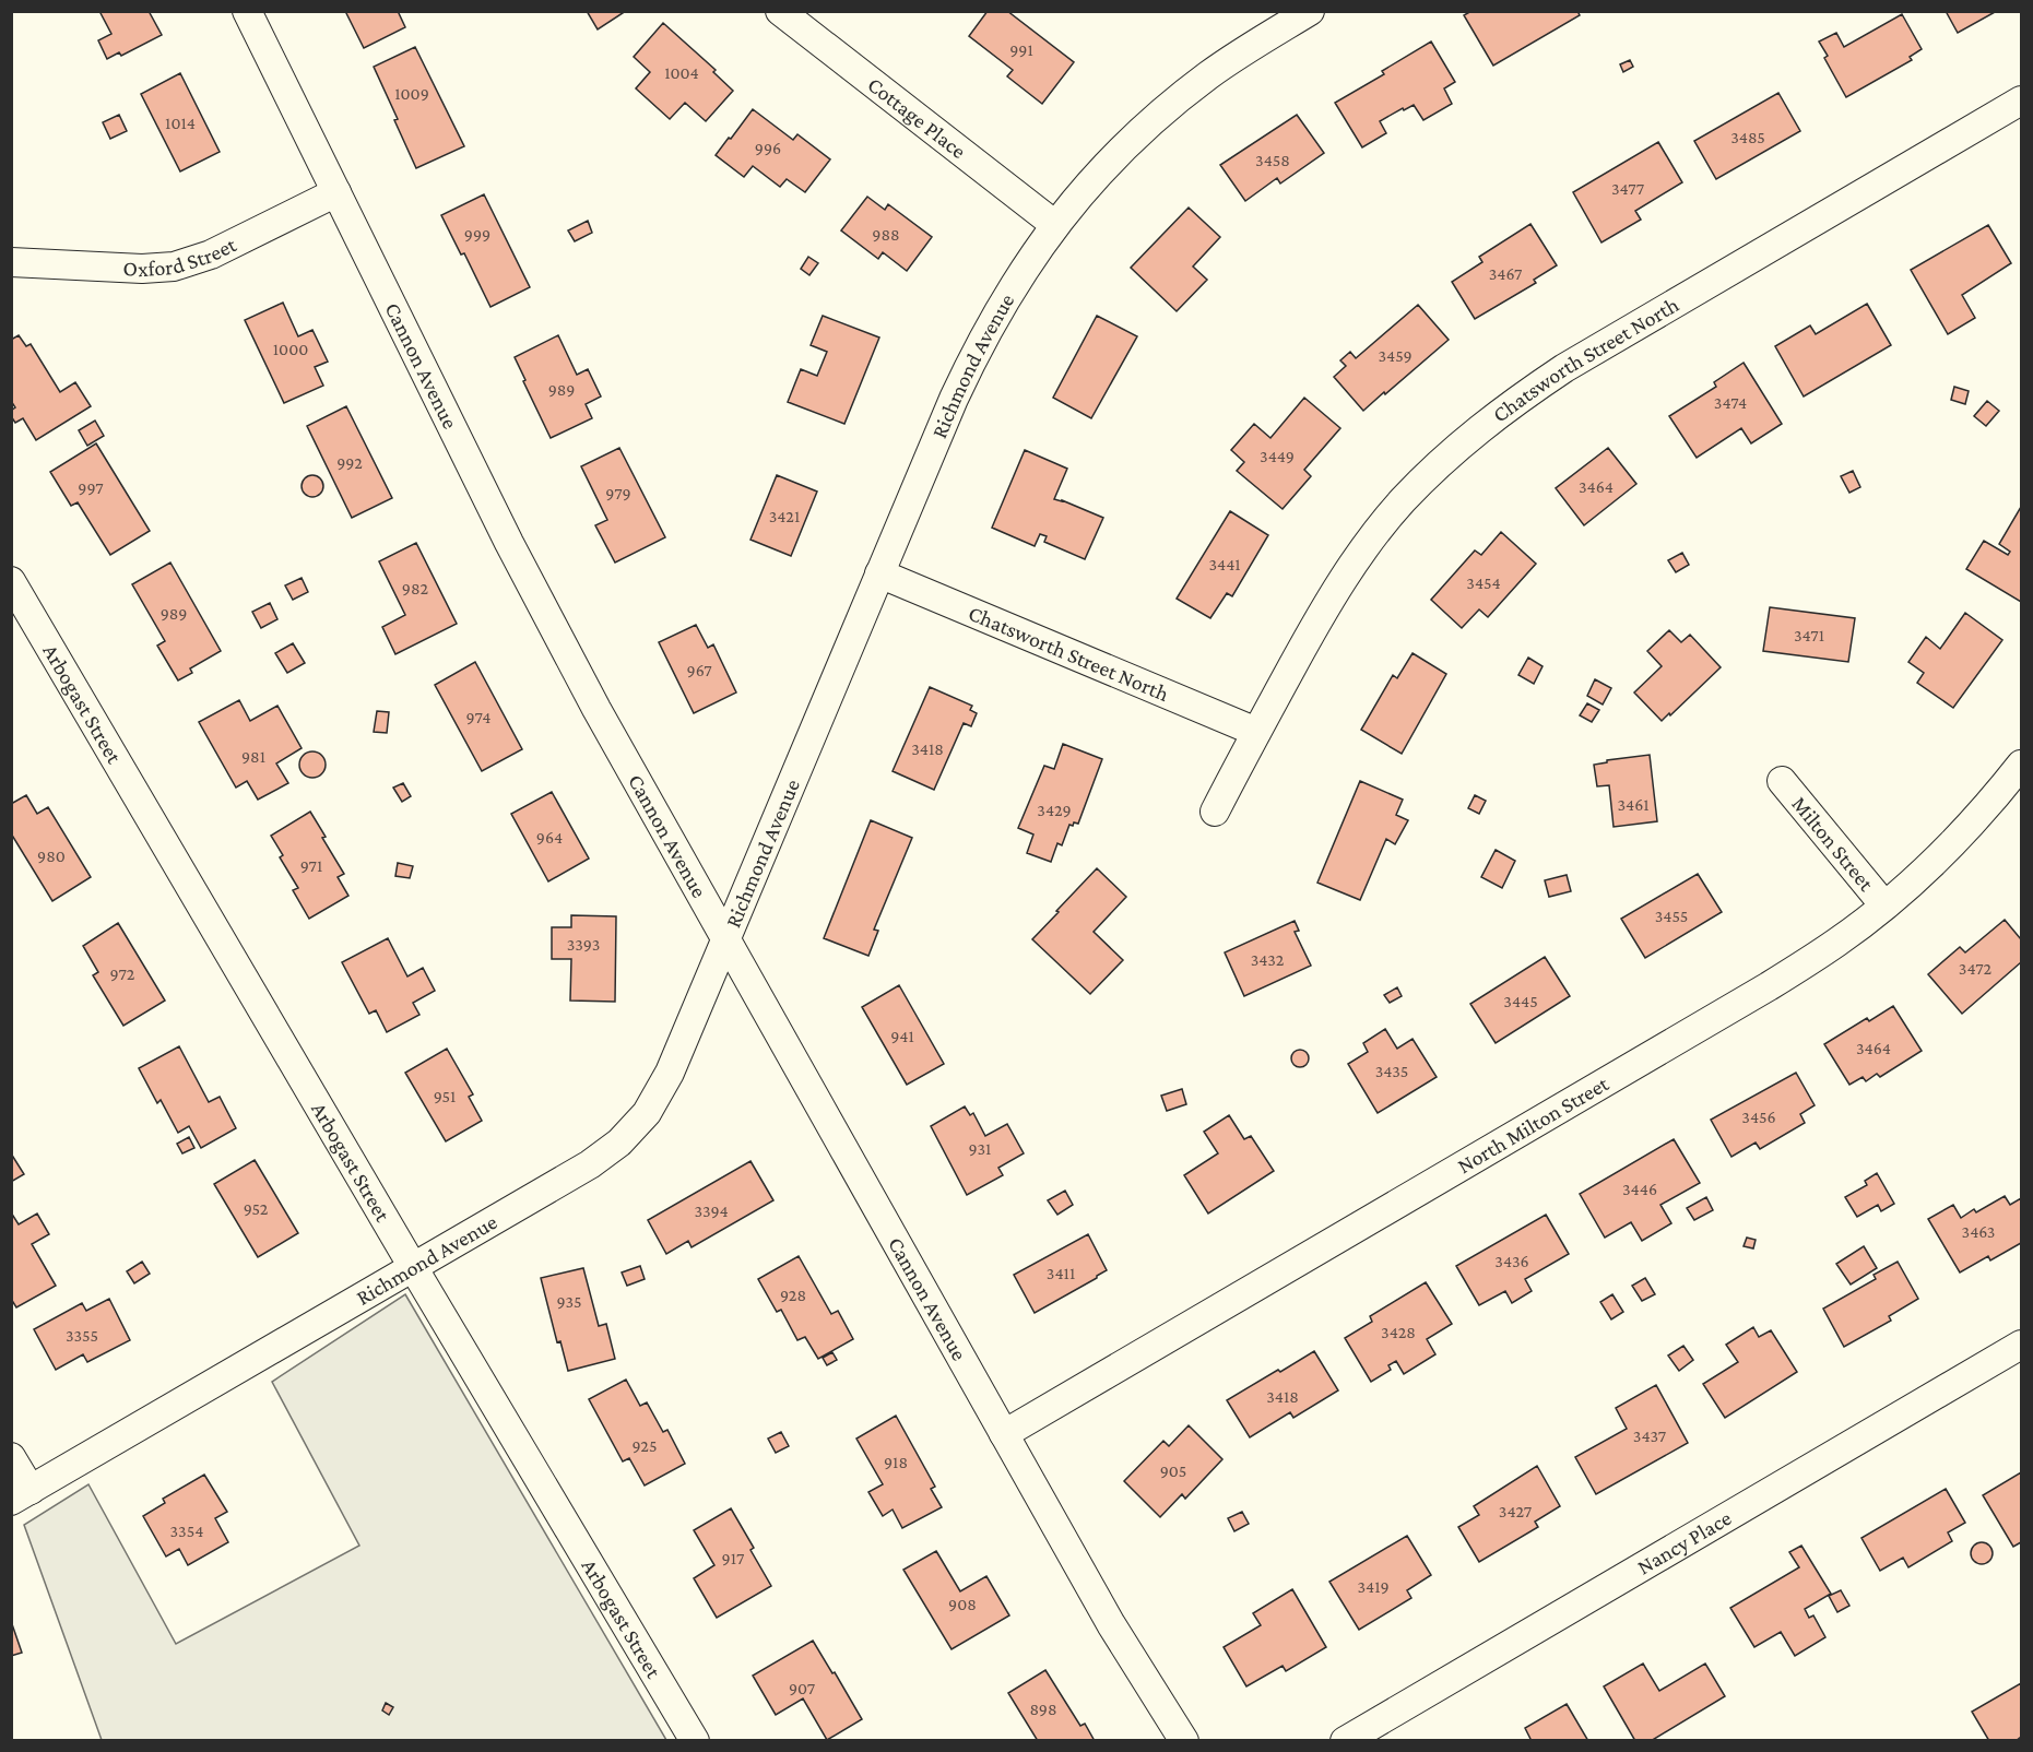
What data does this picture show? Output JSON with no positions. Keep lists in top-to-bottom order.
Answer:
{
  "streets": {
    "street": [
      "Cottage Place",
      "Oxford Street",
      "Chatsworth Street North",
      "Cannon Avenue",
      "Richmond Avenue",
      "Arbogast Street",
      "Milton Street",
      "North Milton Street",
      "Nancy Place"
    ]
  },
  "crossings": [
    ["Cottage Place", "Richmond Avenue"],
    ["Oxford Street", "Cannon Avenue"],
    ["Chatsworth Street North", "Richmond Avenue"],
    ["Cannon Avenue", "Richmond Avenue"],
    ["Cannon Avenue", "North Milton Street"],
    ["Richmond Avenue", "Arbogast Street"],
    ["Milton Street", "North Milton Street"]
  ],
  "house_numbers": [
    "991",
    "1004",
    "1009",
    "1014",
    "3485",
    "996",
    "3458",
    "3477",
    "999",
    "988",
    "3467",
    "1000",
    "3459",
    "989",
    "3474",
    "3449",
    "992",
    "3464",
    "997",
    "979",
    "3421",
    "3441",
    "3454",
    "982",
    "989",
    "3471",
    "967",
    "974",
    "3418",
    "981",
    "3461",
    "3429",
    "964",
    "980",
    "971",
    "3455",
    "3393",
    "3432",
    "3472",
    "972",
    "3445",
    "941",
    "3464",
    "3435",
    "951",
    "3456",
    "931",
    "3446",
    "952",
    "3394",
    "3463",
    "3436",
    "3411",
    "928",
    "935",
    "3428",
    "3355",
    "3418",
    "3437",
    "925",
    "918",
    "905",
    "3427",
    "3354",
    "917",
    "3419",
    "908",
    "907",
    "898"
  ]
}
